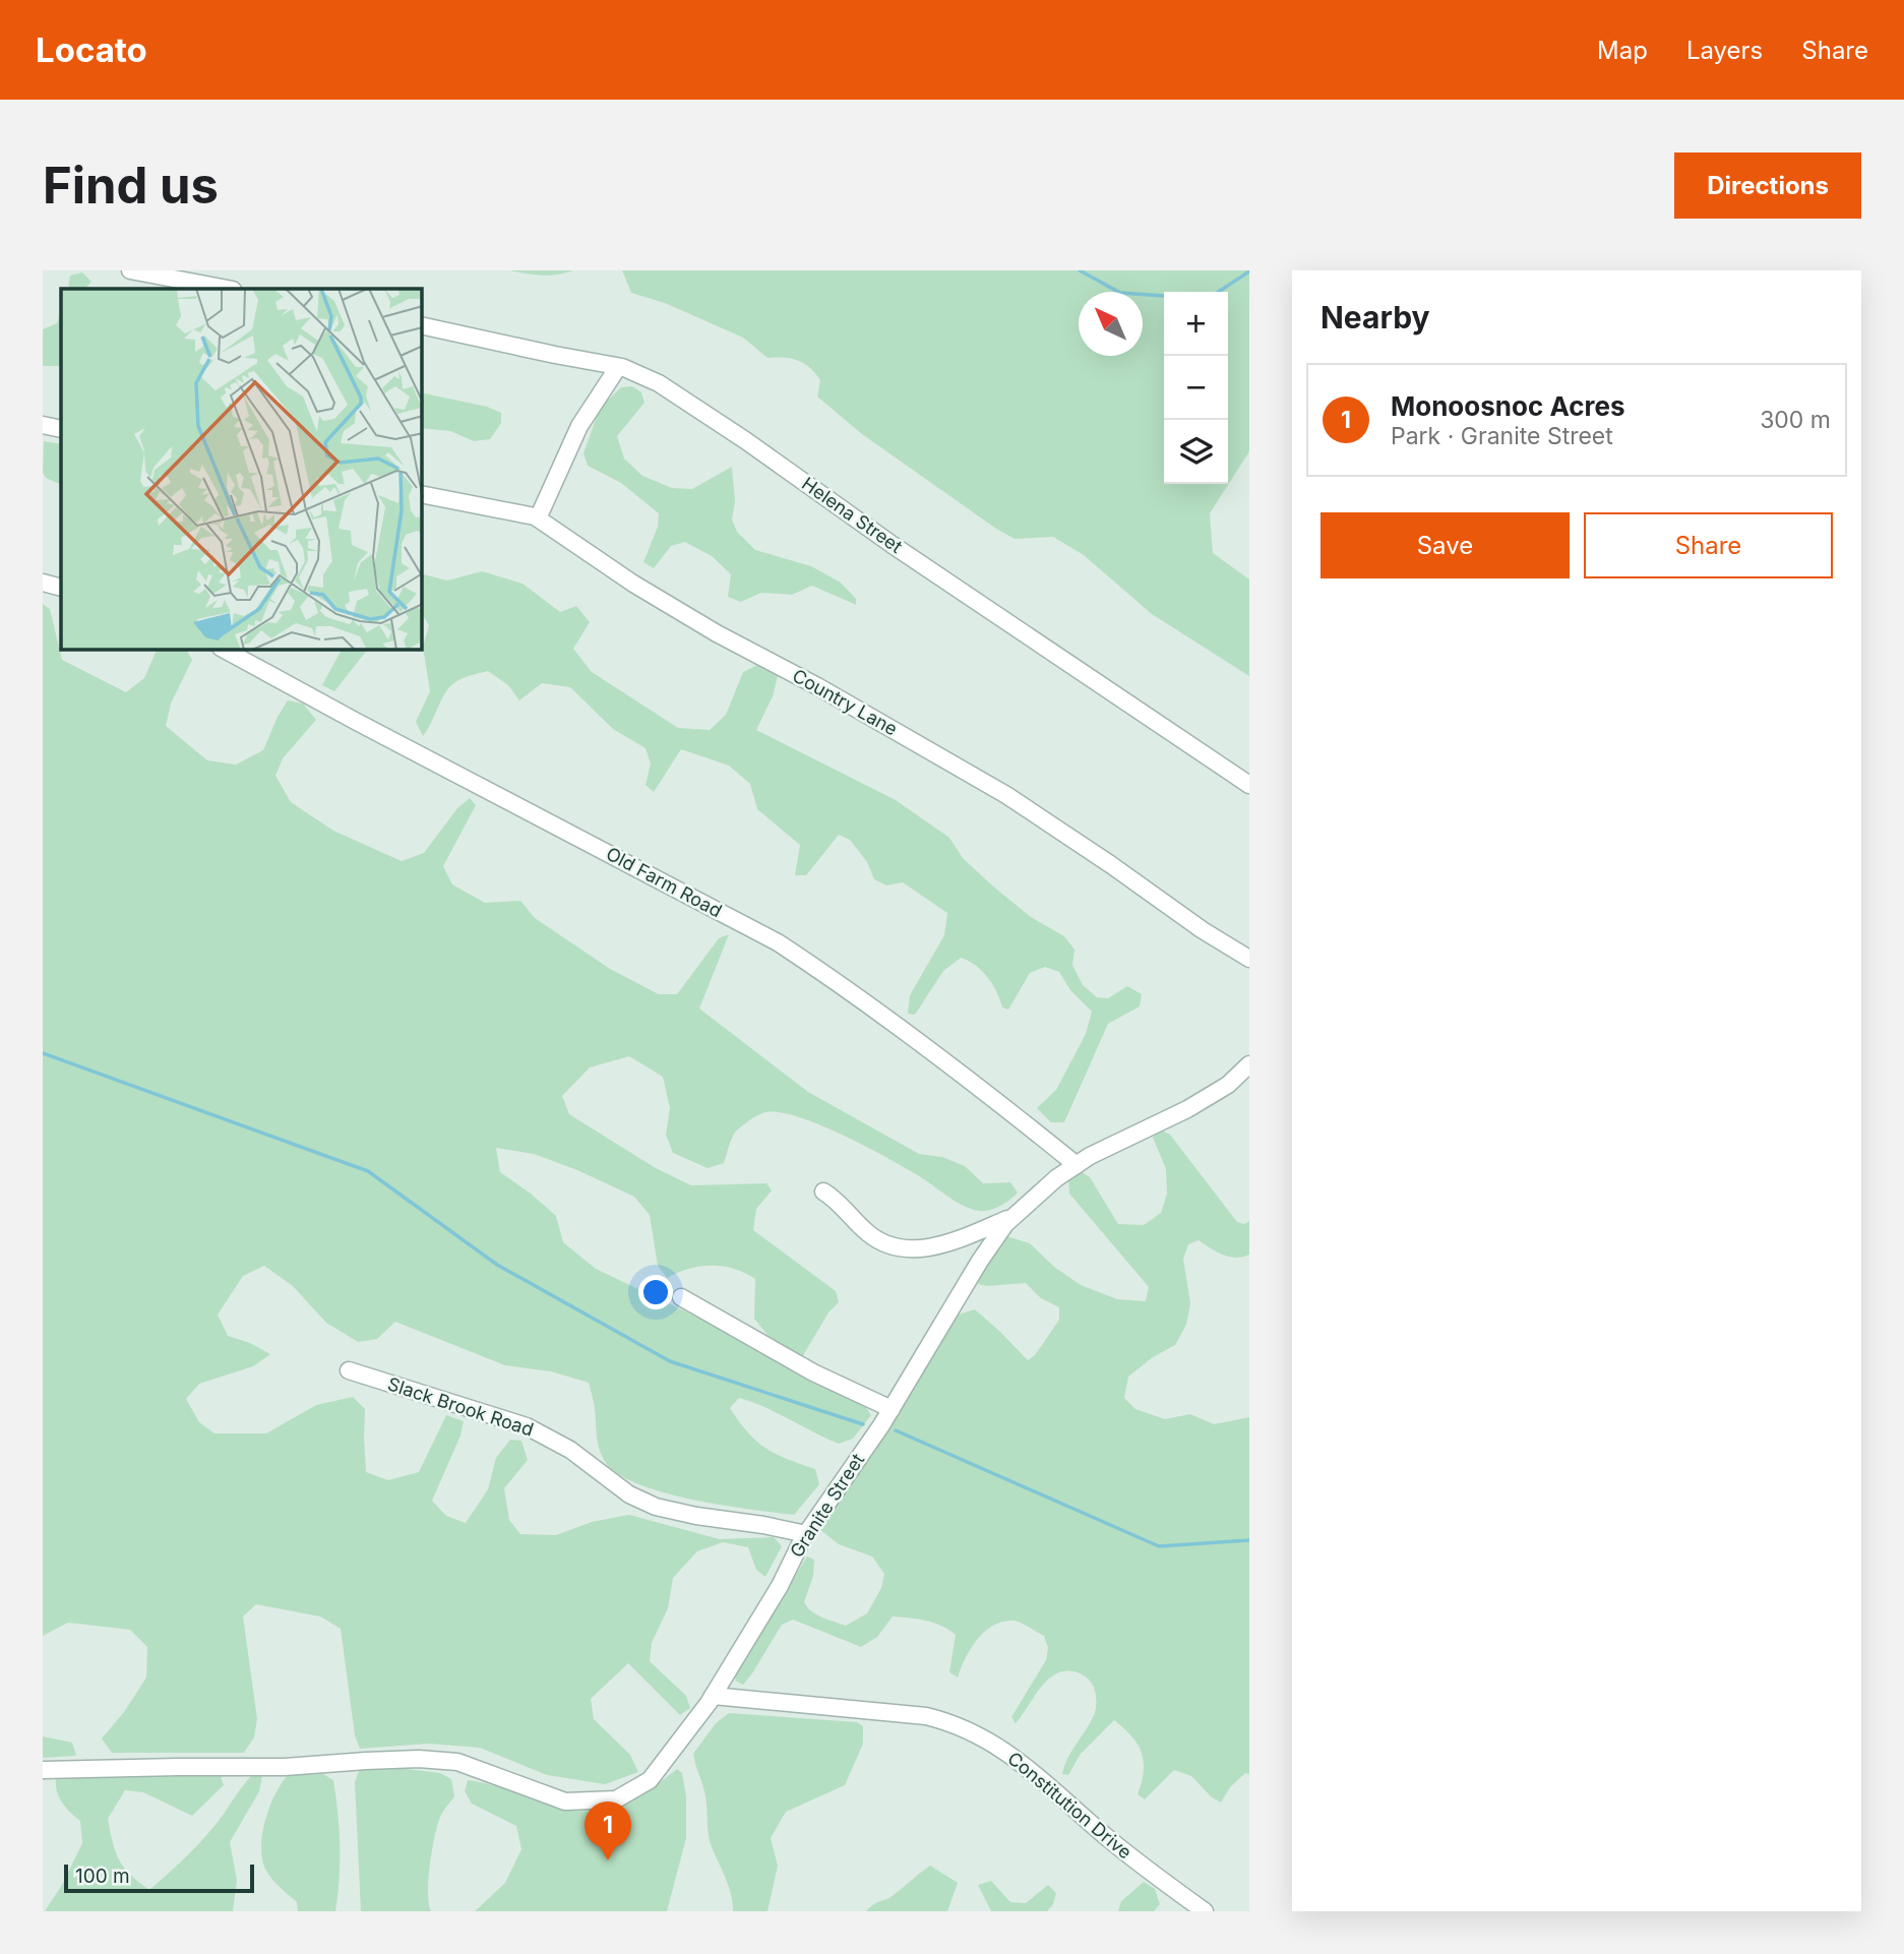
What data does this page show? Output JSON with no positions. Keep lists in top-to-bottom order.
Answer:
{
  "streets": {
    "street": [
      "Helena Street",
      "Country Lane",
      "Old Farm Road",
      "Slack Brook Road",
      "Granite Street",
      "Constitution Drive"
    ]
  },
  "crossings": [
    ["Old Farm Road", "Granite Street"],
    ["Slack Brook Road", "Granite Street"],
    ["Granite Street", "Constitution Drive"]
  ],
  "scale_bar": "100 m",
  "north": "top left",
  "page": {
    "header": "Locato",
    "nav": ["Map", "Layers", "Share"],
    "buttons": [
      "Directions",
      ["Save", "Share"]
    ],
    "title": "Find us",
    "heading": "Nearby",
    "map_buttons": ["+", "−"],
    "list": [
      {
        "mark": "1",
        "name": "Monoosnoc Acres",
        "note": "Park · Granite Street",
        "value": "300 m"
      }
    ],
    "pins": "1",
    "scale": "100 m"
  }
}
